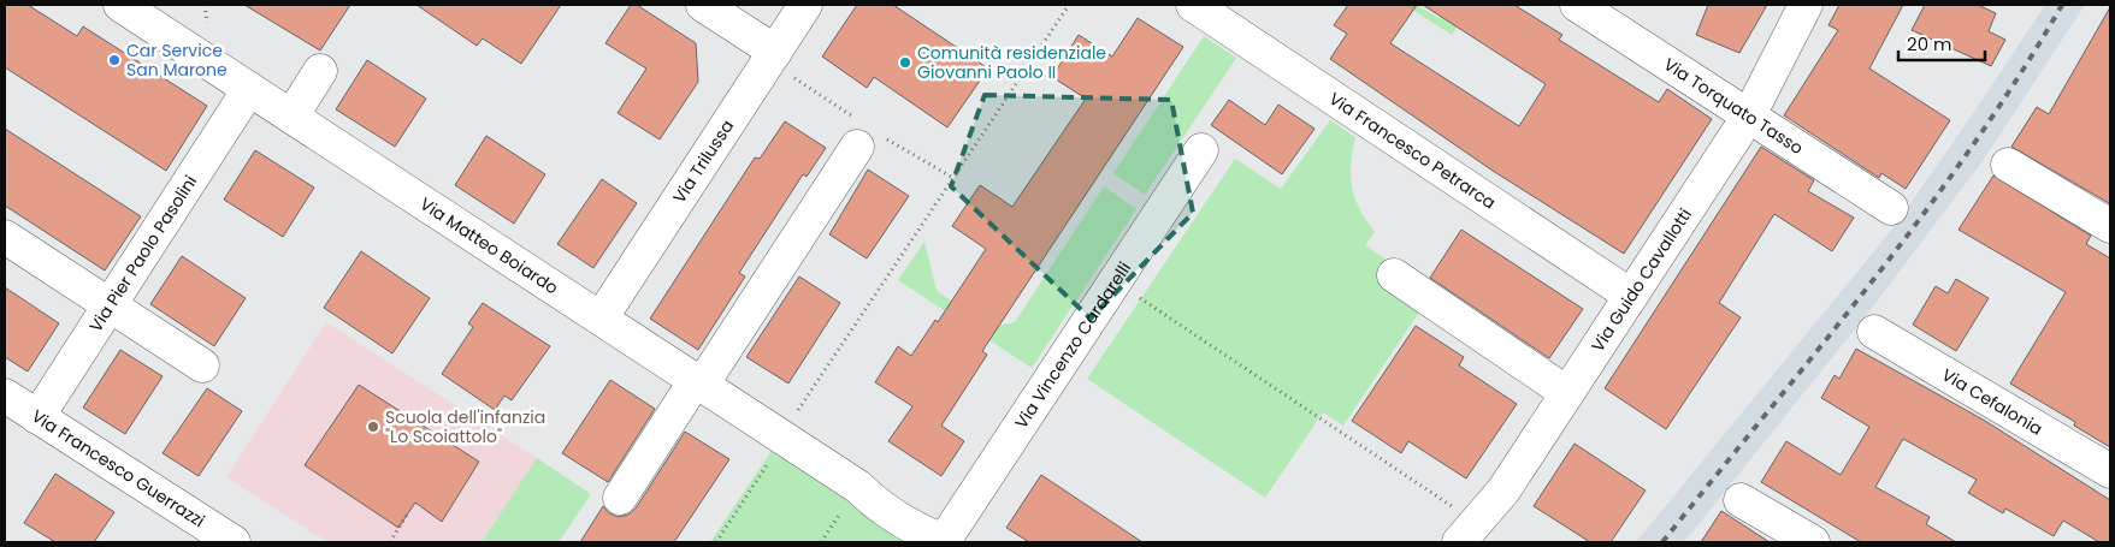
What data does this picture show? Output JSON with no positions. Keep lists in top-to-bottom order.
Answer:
{
  "streets": {
    "street": [
      "Via Torquato Tasso",
      "Via Francesco Petrarca",
      "Via Trilussa",
      "Via Matteo Boiardo",
      "Via Pier Paolo Pasolini",
      "Via Guido Cavallotti",
      "Via Vincenzo Cardarelli",
      "Via Cefalonia",
      "Via Francesco Guerrazzi"
    ]
  },
  "crossings": [
    ["Via Torquato Tasso", "Via Guido Cavallotti"],
    ["Via Francesco Petrarca", "Via Guido Cavallotti"],
    ["Via Trilussa", "Via Matteo Boiardo"],
    ["Via Matteo Boiardo", "Via Pier Paolo Pasolini"],
    ["Via Matteo Boiardo", "Via Vincenzo Cardarelli"],
    ["Via Pier Paolo Pasolini", "Via Francesco Guerrazzi"]
  ],
  "places": ["Car Service San Marone", "Comunità residenziale Giovanni Paolo II", "Scuola dell'infanzia \"Lo Scoiattolo\""],
  "scale_bar": "20 m"
}
